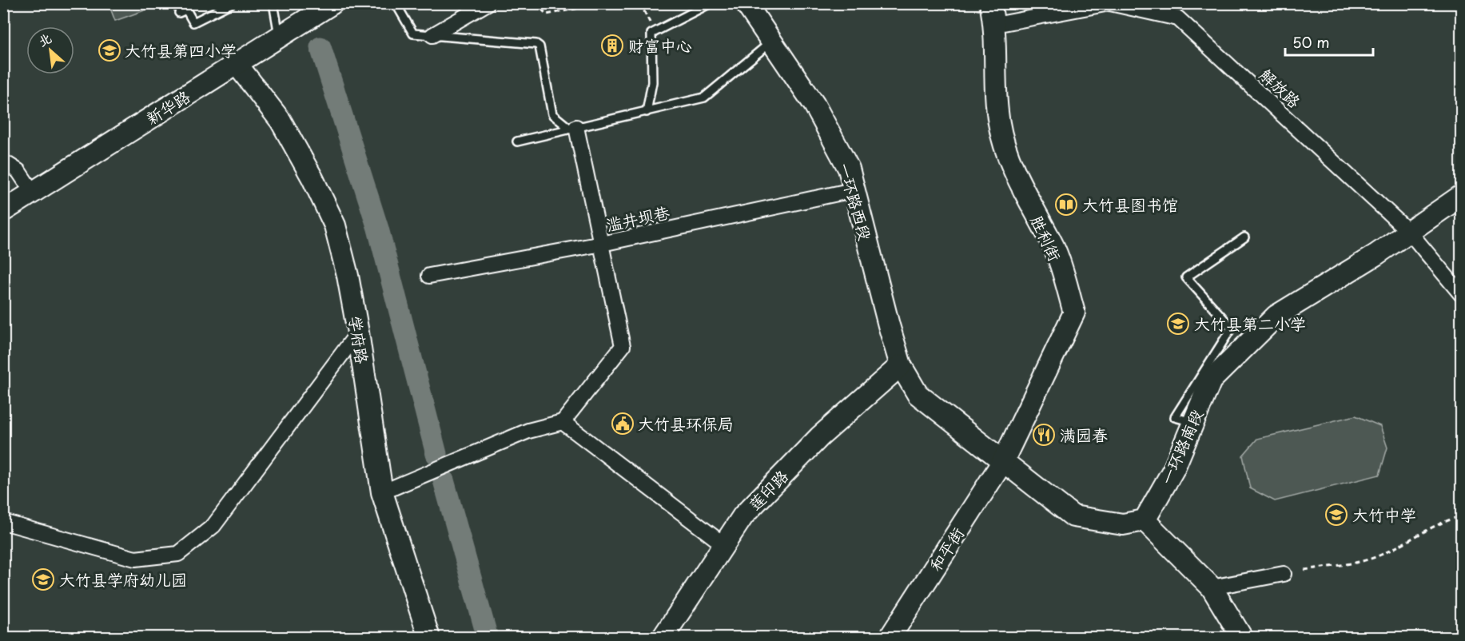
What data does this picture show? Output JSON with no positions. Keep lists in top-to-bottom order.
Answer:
{
  "streets": {
    "street": [
      "解放路",
      "新华路",
      "一环路西段",
      "滥井坝巷",
      "胜利街",
      "学府路",
      "一环路南段",
      "莲印路",
      "和平街"
    ]
  },
  "crossings": [
    ["解放路", "胜利街"],
    ["解放路", "一环路南段"],
    ["新华路", "学府路"],
    ["一环路西段", "滥井坝巷"],
    ["一环路西段", "莲印路"],
    ["胜利街", "和平街"]
  ],
  "places": {
    "building": ["财富中心"],
    "school or university": [
      "大竹县第四小学",
      "大竹县第二小学",
      "大竹中学",
      "大竹县学府幼儿园"
    ],
    "library": ["大竹县图书馆"],
    "public building": ["大竹县环保局"],
    "restaurant": ["满园春"]
  },
  "scale_bar": "50 m",
  "north": "top left"
}
